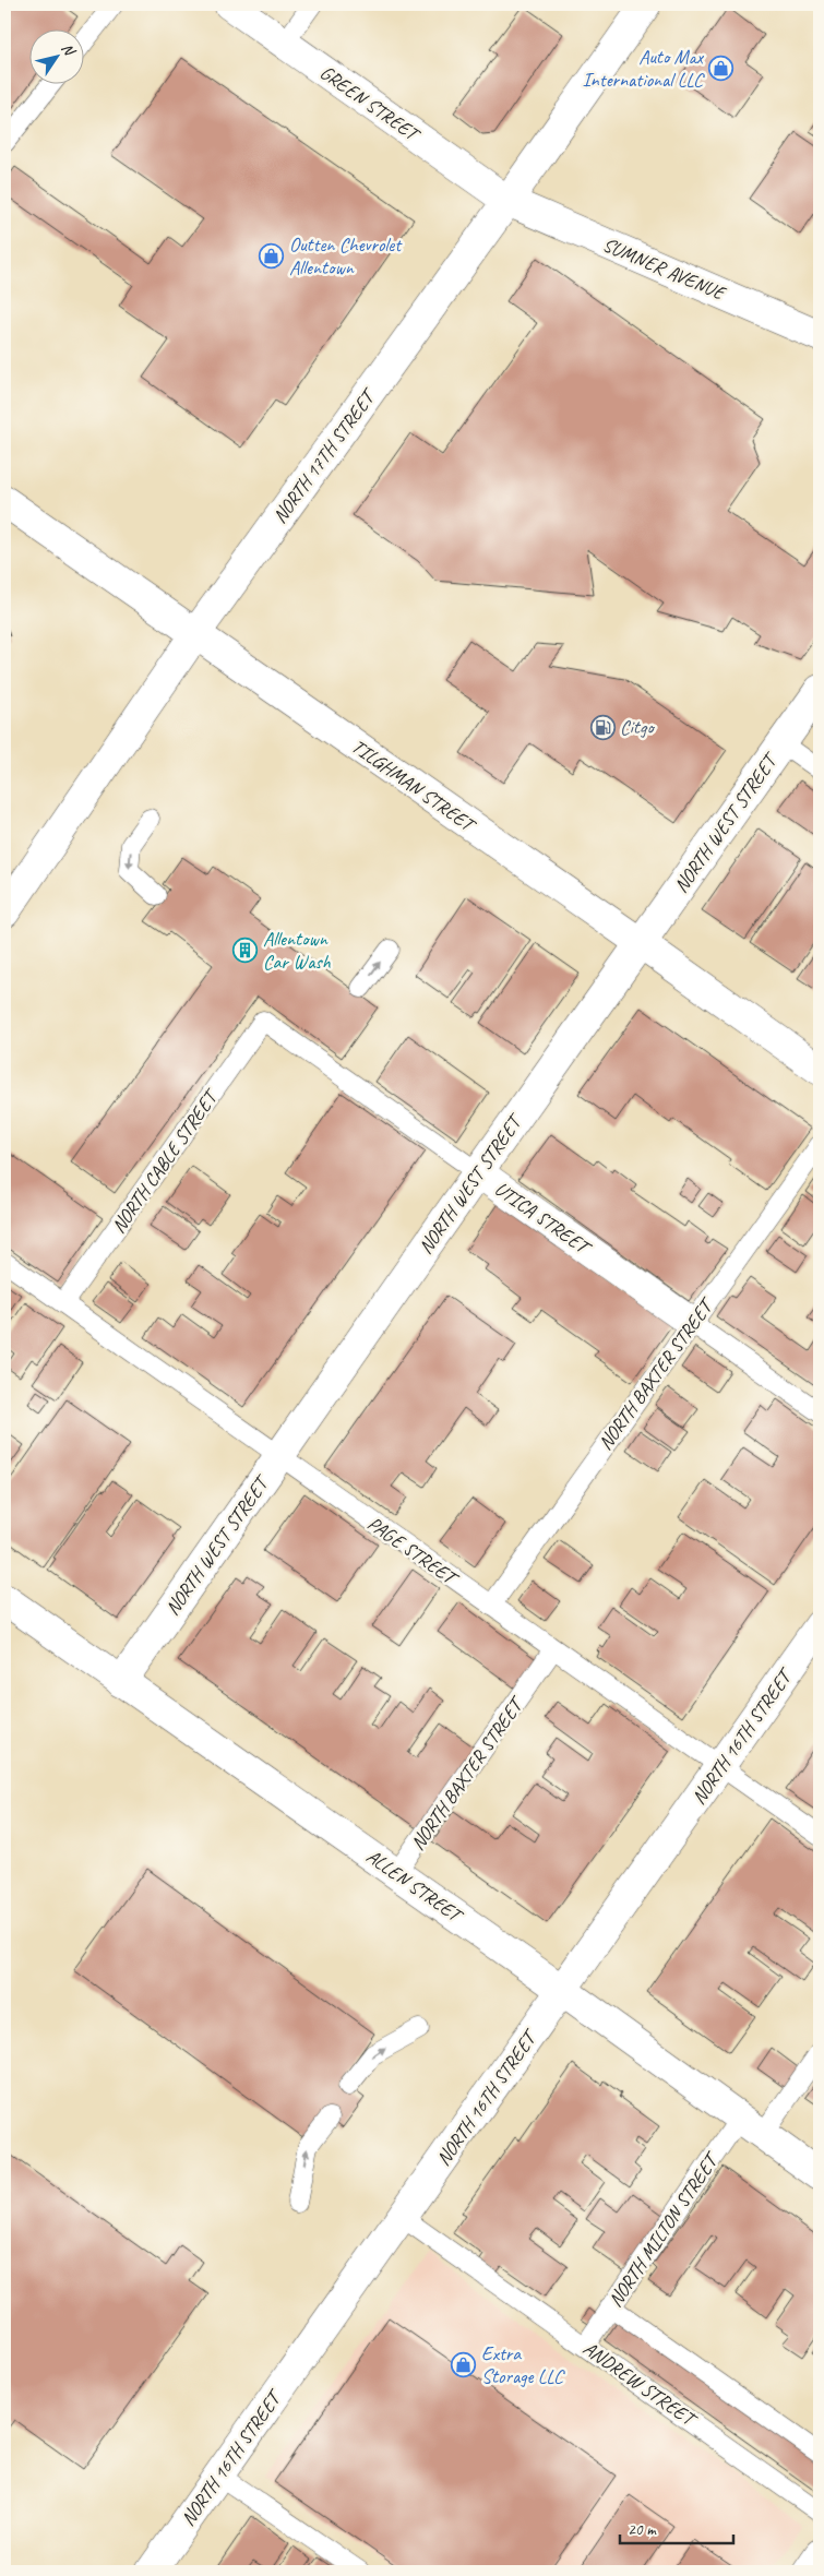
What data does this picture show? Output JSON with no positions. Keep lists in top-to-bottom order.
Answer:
{
  "streets": {
    "street": [
      "GREEN STREET",
      "SUMNER AVENUE",
      "NORTH 17TH STREET",
      "TILGHMAN STREET",
      "NORTH WEST STREET",
      "UTICA STREET",
      "NORTH 16TH STREET",
      "ALLEN STREET"
    ],
    "lane": [
      "NORTH CABLE STREET",
      "NORTH BAXTER STREET",
      "PAGE STREET",
      "NORTH MILTON STREET",
      "ANDREW STREET"
    ]
  },
  "crossings": [
    ["GREEN STREET", "SUMNER AVENUE"],
    ["GREEN STREET", "NORTH 17TH STREET"],
    ["SUMNER AVENUE", "NORTH 17TH STREET"],
    ["NORTH 17TH STREET", "TILGHMAN STREET"],
    ["TILGHMAN STREET", "NORTH WEST STREET"],
    ["NORTH WEST STREET", "UTICA STREET"],
    ["NORTH WEST STREET", "PAGE STREET"],
    ["NORTH WEST STREET", "ALLEN STREET"],
    ["NORTH CABLE STREET", "UTICA STREET"],
    ["NORTH CABLE STREET", "PAGE STREET"],
    ["UTICA STREET", "NORTH BAXTER STREET"],
    ["NORTH BAXTER STREET", "PAGE STREET"],
    ["NORTH BAXTER STREET", "ALLEN STREET"],
    ["PAGE STREET", "NORTH 16TH STREET"],
    ["NORTH 16TH STREET", "ALLEN STREET"],
    ["NORTH 16TH STREET", "ANDREW STREET"],
    ["ALLEN STREET", "NORTH MILTON STREET"],
    ["NORTH MILTON STREET", "ANDREW STREET"]
  ],
  "places": {
    "shop": ["Auto Max International LLC", "Outten Chevrolet Allentown", "Extra Storage LLC"],
    "fuel station": ["Citgo"],
    "building": ["Allentown Car Wash"]
  },
  "scale_bar": "20 m",
  "north": "top right"
}
